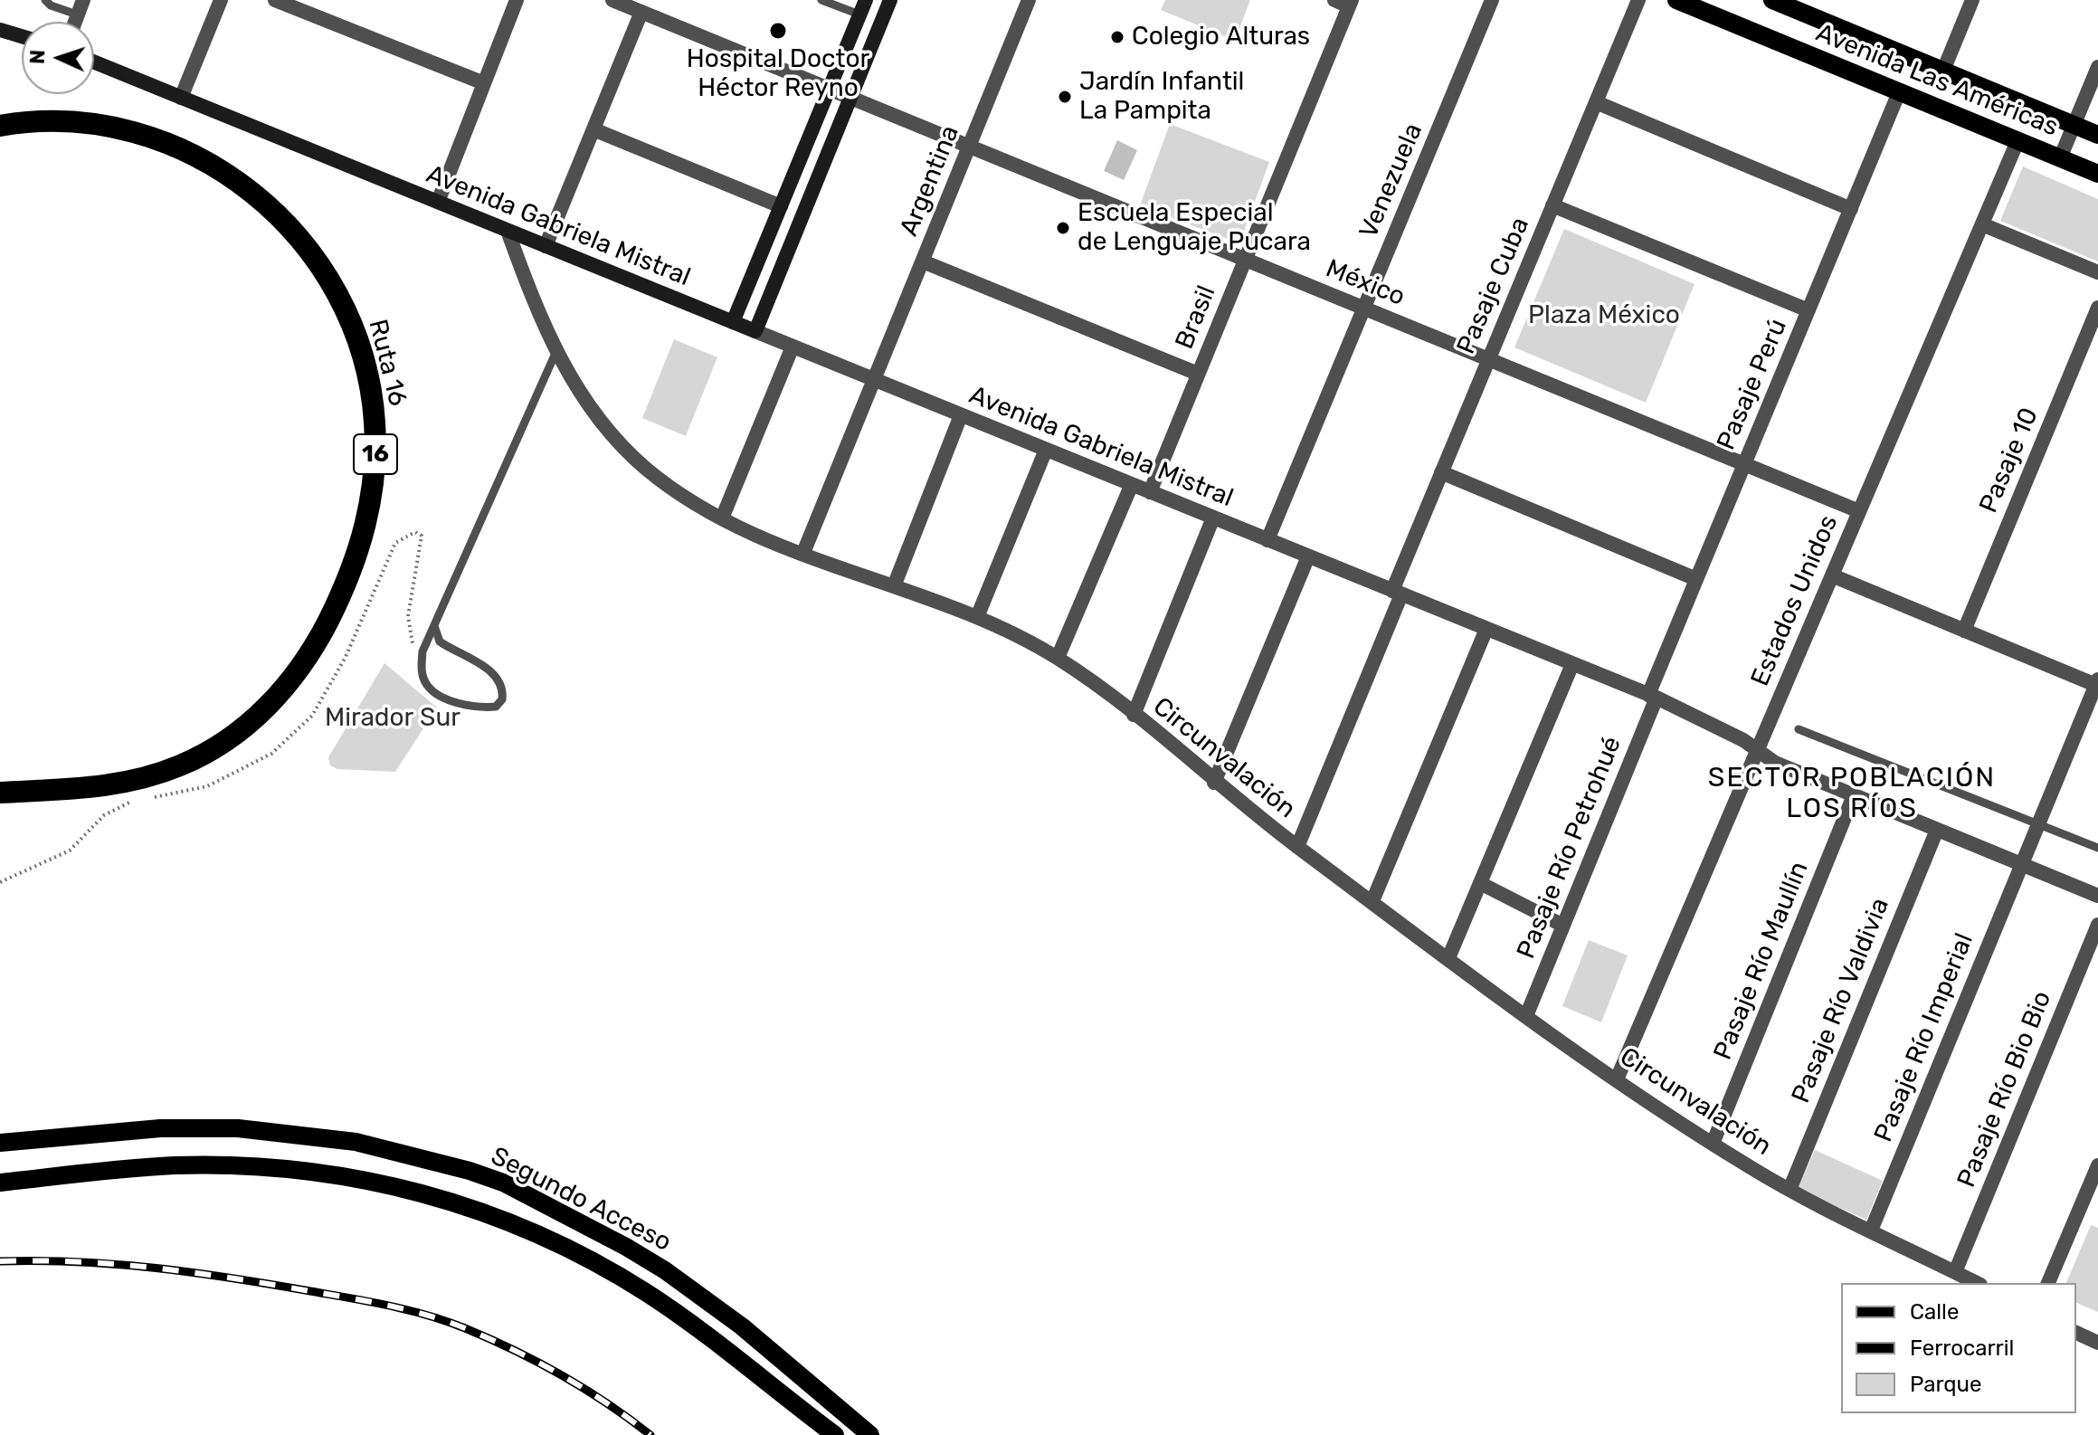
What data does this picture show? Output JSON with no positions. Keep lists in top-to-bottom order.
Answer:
{
  "streets": {
    "highway": ["Ruta 16", "16"],
    "main road": ["Avenida Las Américas", "Segundo Acceso"],
    "street": [
      "Argentina",
      "Venezuela",
      "Avenida Gabriela Mistral",
      "México",
      "Pasaje Cuba",
      "Brasil",
      "Pasaje Perú",
      "Pasaje 10",
      "Estados Unidos",
      "Circunvalación",
      "Pasaje Río Petrohué",
      "Pasaje Río Maullín",
      "Pasaje Río Valdivia",
      "Pasaje Río Imperial",
      "Pasaje Río Bio Bio"
    ]
  },
  "crossings": [
    ["Avenida Las Américas", "Pasaje Perú"],
    ["Avenida Las Américas", "Estados Unidos"],
    ["Argentina", "Avenida Gabriela Mistral"],
    ["Argentina", "México"],
    ["Argentina", "Circunvalación"],
    ["Venezuela", "Avenida Gabriela Mistral"],
    ["Venezuela", "México"],
    ["Avenida Gabriela Mistral", "Pasaje Cuba"],
    ["Avenida Gabriela Mistral", "Brasil"],
    ["Avenida Gabriela Mistral", "Pasaje Perú"],
    ["Avenida Gabriela Mistral", "Estados Unidos"],
    ["Avenida Gabriela Mistral", "Circunvalación"],
    ["Avenida Gabriela Mistral", "Pasaje Río Petrohué"],
    ["Avenida Gabriela Mistral", "Pasaje Río Maullín"],
    ["Avenida Gabriela Mistral", "Pasaje Río Valdivia"],
    ["Avenida Gabriela Mistral", "Pasaje Río Imperial"],
    ["México", "Pasaje Cuba"],
    ["México", "Brasil"],
    ["México", "Pasaje Perú"],
    ["México", "Estados Unidos"],
    ["Pasaje Cuba", "Circunvalación"],
    ["Pasaje Perú", "Pasaje Río Petrohué"],
    ["Estados Unidos", "Circunvalación"],
    ["Circunvalación", "Pasaje Río Petrohué"],
    ["Circunvalación", "Pasaje Río Maullín"],
    ["Circunvalación", "Pasaje Río Valdivia"],
    ["Circunvalación", "Pasaje Río Imperial"],
    ["Circunvalación", "Pasaje Río Bio Bio"]
  ],
  "districts": ["SECTOR POBLACIÓN LOS RÍOS"],
  "parks": ["Plaza México", "Mirador Sur"],
  "places": [
    "Hospital Doctor Héctor Reyno",
    "Colegio Alturas",
    "Jardín Infantil La Pampita",
    "Escuela Especial de Lenguaje Pucara"
  ],
  "legend": ["Calle", "Ferrocarril", "Parque"],
  "north": "left"
}
